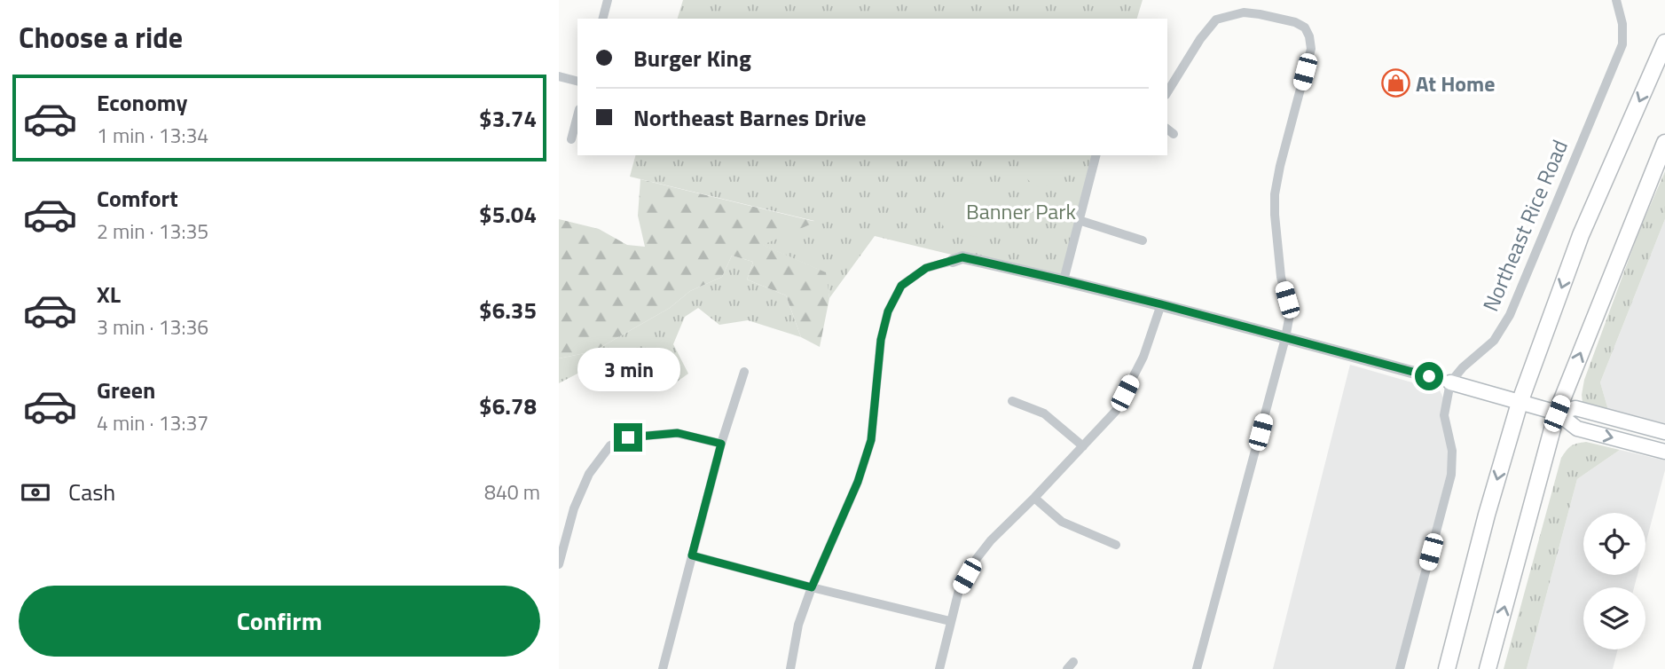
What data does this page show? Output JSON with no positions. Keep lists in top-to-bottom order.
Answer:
{
  "streets": {
    "street": ["Northeast Rice Road"]
  },
  "parks": ["Banner Park"],
  "places": {
    "shop": ["At Home"]
  },
  "page": {
    "heading": "Choose a ride",
    "banner": ["Burger King", "Northeast Barnes Drive"],
    "list": [
      {
        "name": "Economy",
        "note": "1 min · 13:34",
        "value": "$3.74"
      },
      {
        "name": "Comfort",
        "note": "2 min · 13:35",
        "value": "$5.04"
      },
      {
        "name": "XL",
        "note": "3 min · 13:36",
        "value": "$6.35"
      },
      {
        "name": "Green",
        "note": "4 min · 13:37",
        "value": "$6.78"
      }
    ],
    "bubble": "3 min",
    "pay": ["Cash", "840 m"],
    "buttons": "Confirm"
  }
}
